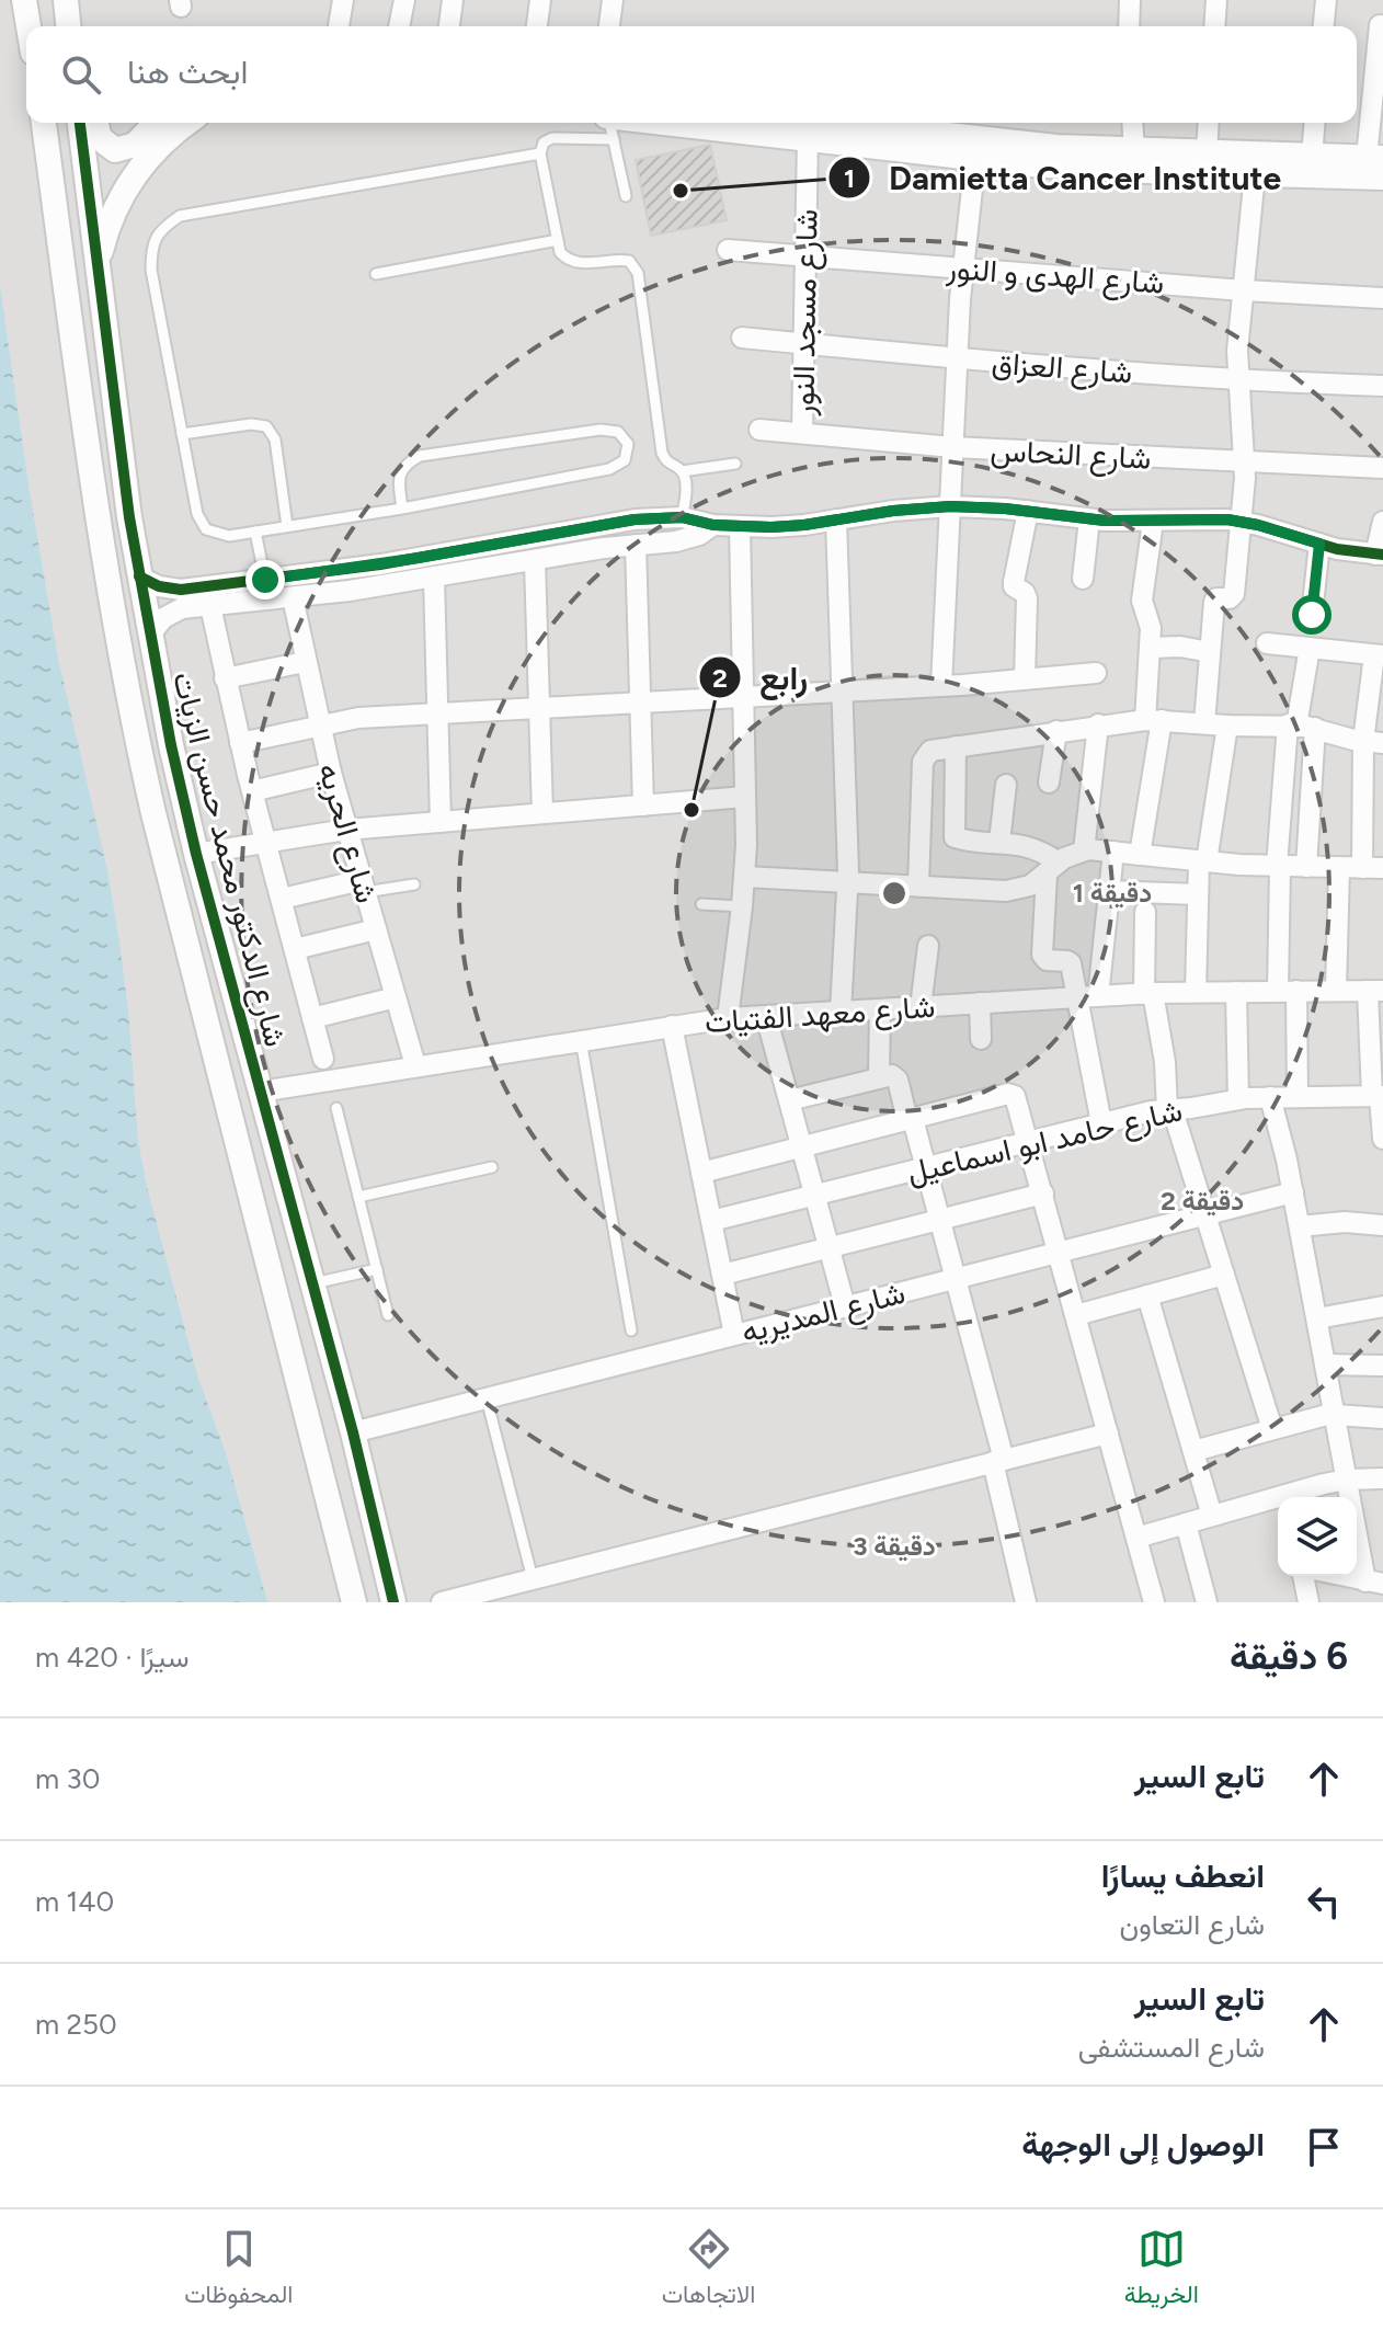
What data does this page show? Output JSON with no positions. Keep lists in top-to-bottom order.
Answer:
{
  "streets": {
    "street": [
      "شارع الهدى و النور",
      "شارع مسجد النور",
      "شارع العزاق",
      "شارع النحاس",
      "شارع الحريه",
      "شارع الدكتور محمد حسن الزيات",
      "شارع معهد الفتيات",
      "شارع حامد ابو اسماعيل",
      "شارع المديريه"
    ]
  },
  "crossings": [
    ["شارع الهدى و النور", "شارع مسجد النور"],
    ["شارع مسجد النور", "شارع العزاق"],
    ["شارع مسجد النور", "شارع النحاس"],
    ["شارع الحريه", "شارع معهد الفتيات"],
    ["شارع الدكتور محمد حسن الزيات", "شارع معهد الفتيات"],
    ["شارع الدكتور محمد حسن الزيات", "شارع المديريه"]
  ],
  "places": ["Damietta Cancer Institute", "رابع"],
  "page": {
    "search": "ابحث هنا",
    "heading": ["6 دقيقة", "سيرًا · 420 m"],
    "list": [
      ["تابع السير", "30 m"],
      ["انعطف يسارًا", "شارع التعاون", "140 m"],
      ["تابع السير", "شارع المستشفى", "250 m"],
      "الوصول إلى الوجهة"
    ],
    "nav": ["الخريطة", "الاتجاهات", "المحفوظات"]
  },
  "rings": ["1 دقيقة", "2 دقيقة", "3 دقيقة"]
}
